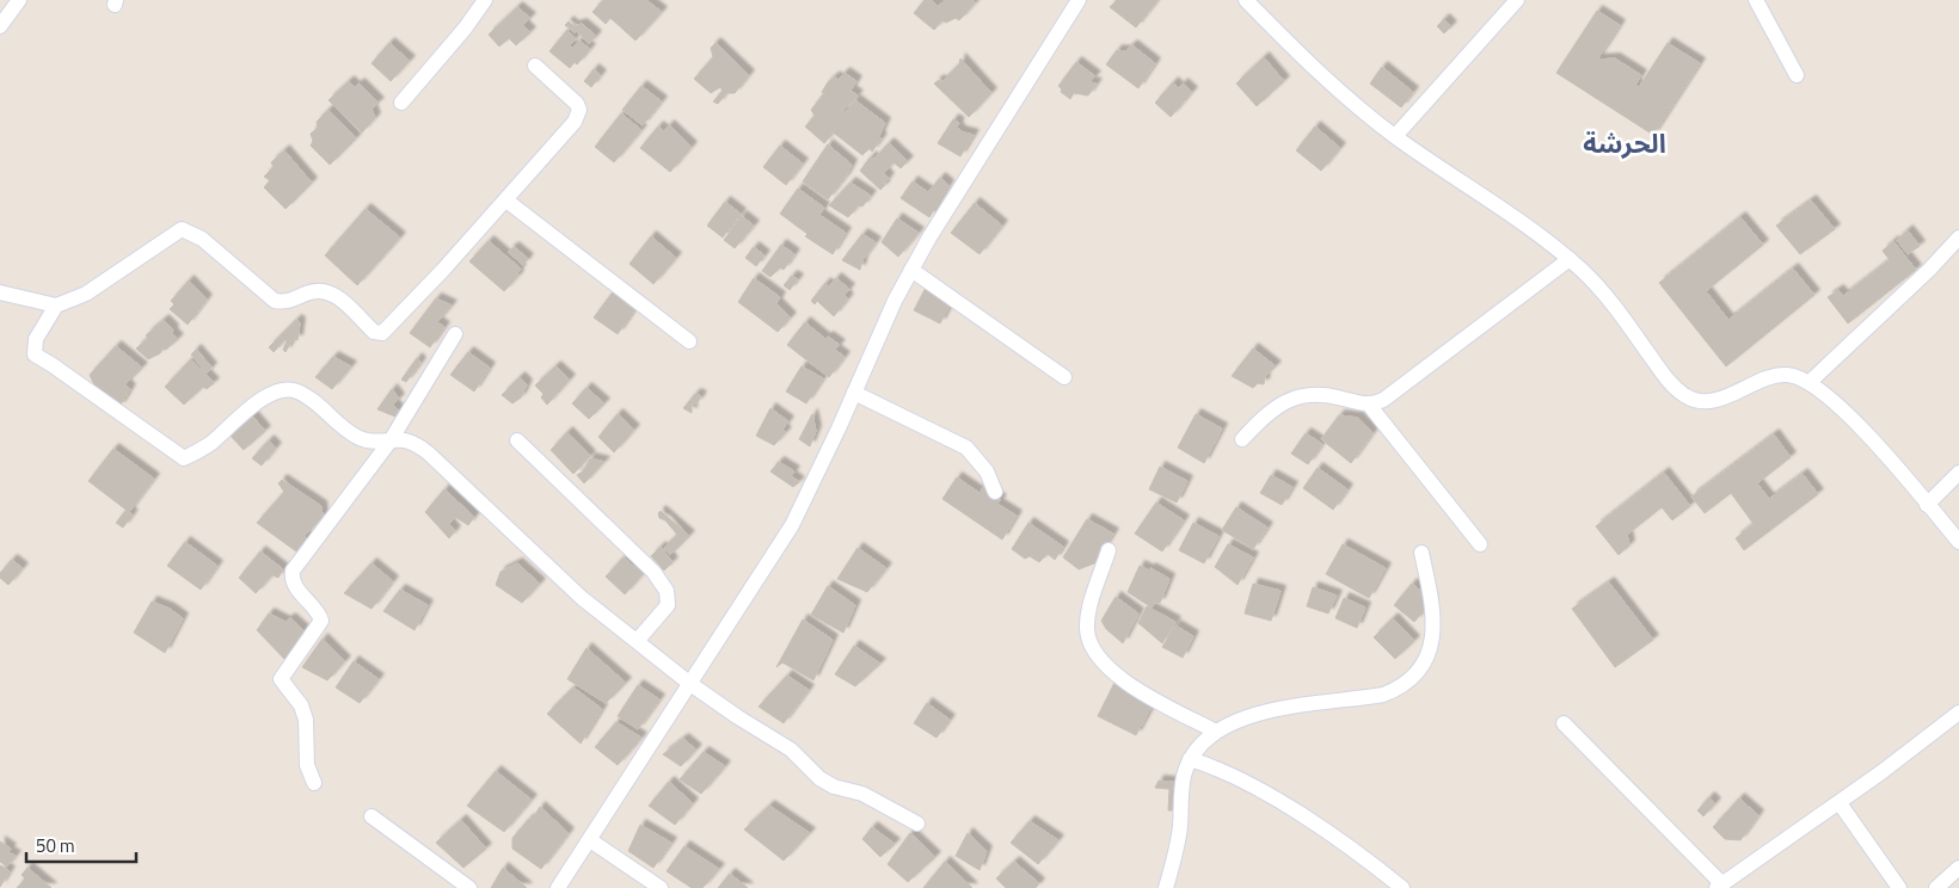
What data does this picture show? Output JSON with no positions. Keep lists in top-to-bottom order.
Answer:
{
  "districts": ["الحرشة"],
  "scale_bar": "50 m"
}
